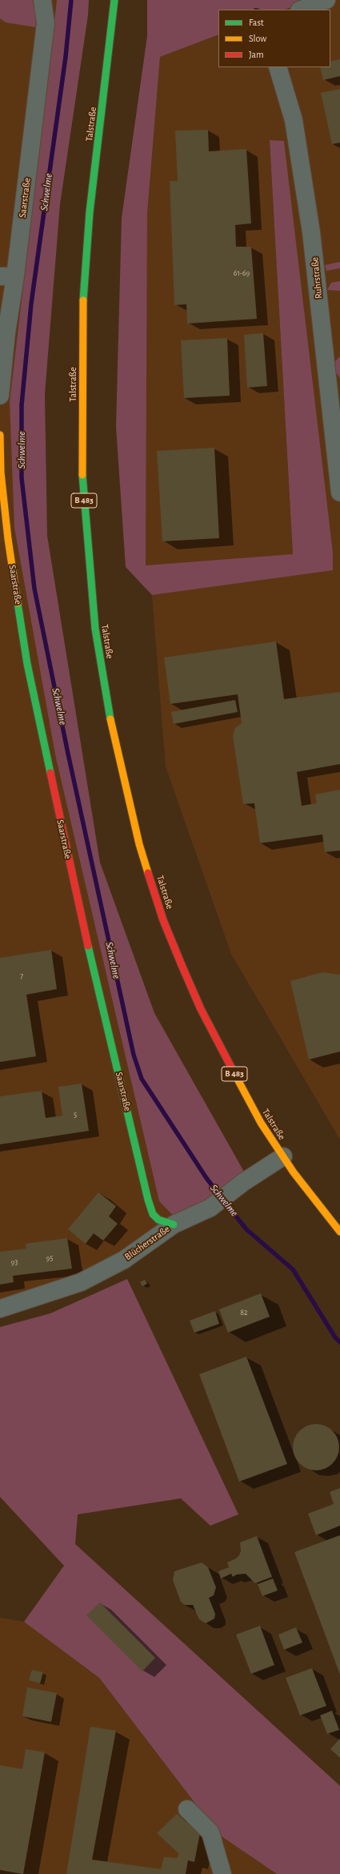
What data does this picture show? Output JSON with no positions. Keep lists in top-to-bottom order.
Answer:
{
  "streets": {
    "main road": ["Talstraße", "Saarstraße", "B 483"],
    "street": ["Ruhrstraße", "Blücherstraße"]
  },
  "crossings": [
    ["Talstraße", "Blücherstraße"],
    ["Saarstraße", "Blücherstraße"]
  ],
  "water": ["Schwelme"],
  "house_numbers": [
    "61-69",
    "7",
    "5",
    "95",
    "93",
    "82"
  ],
  "legend": ["Fast", "Slow", "Jam"]
}
